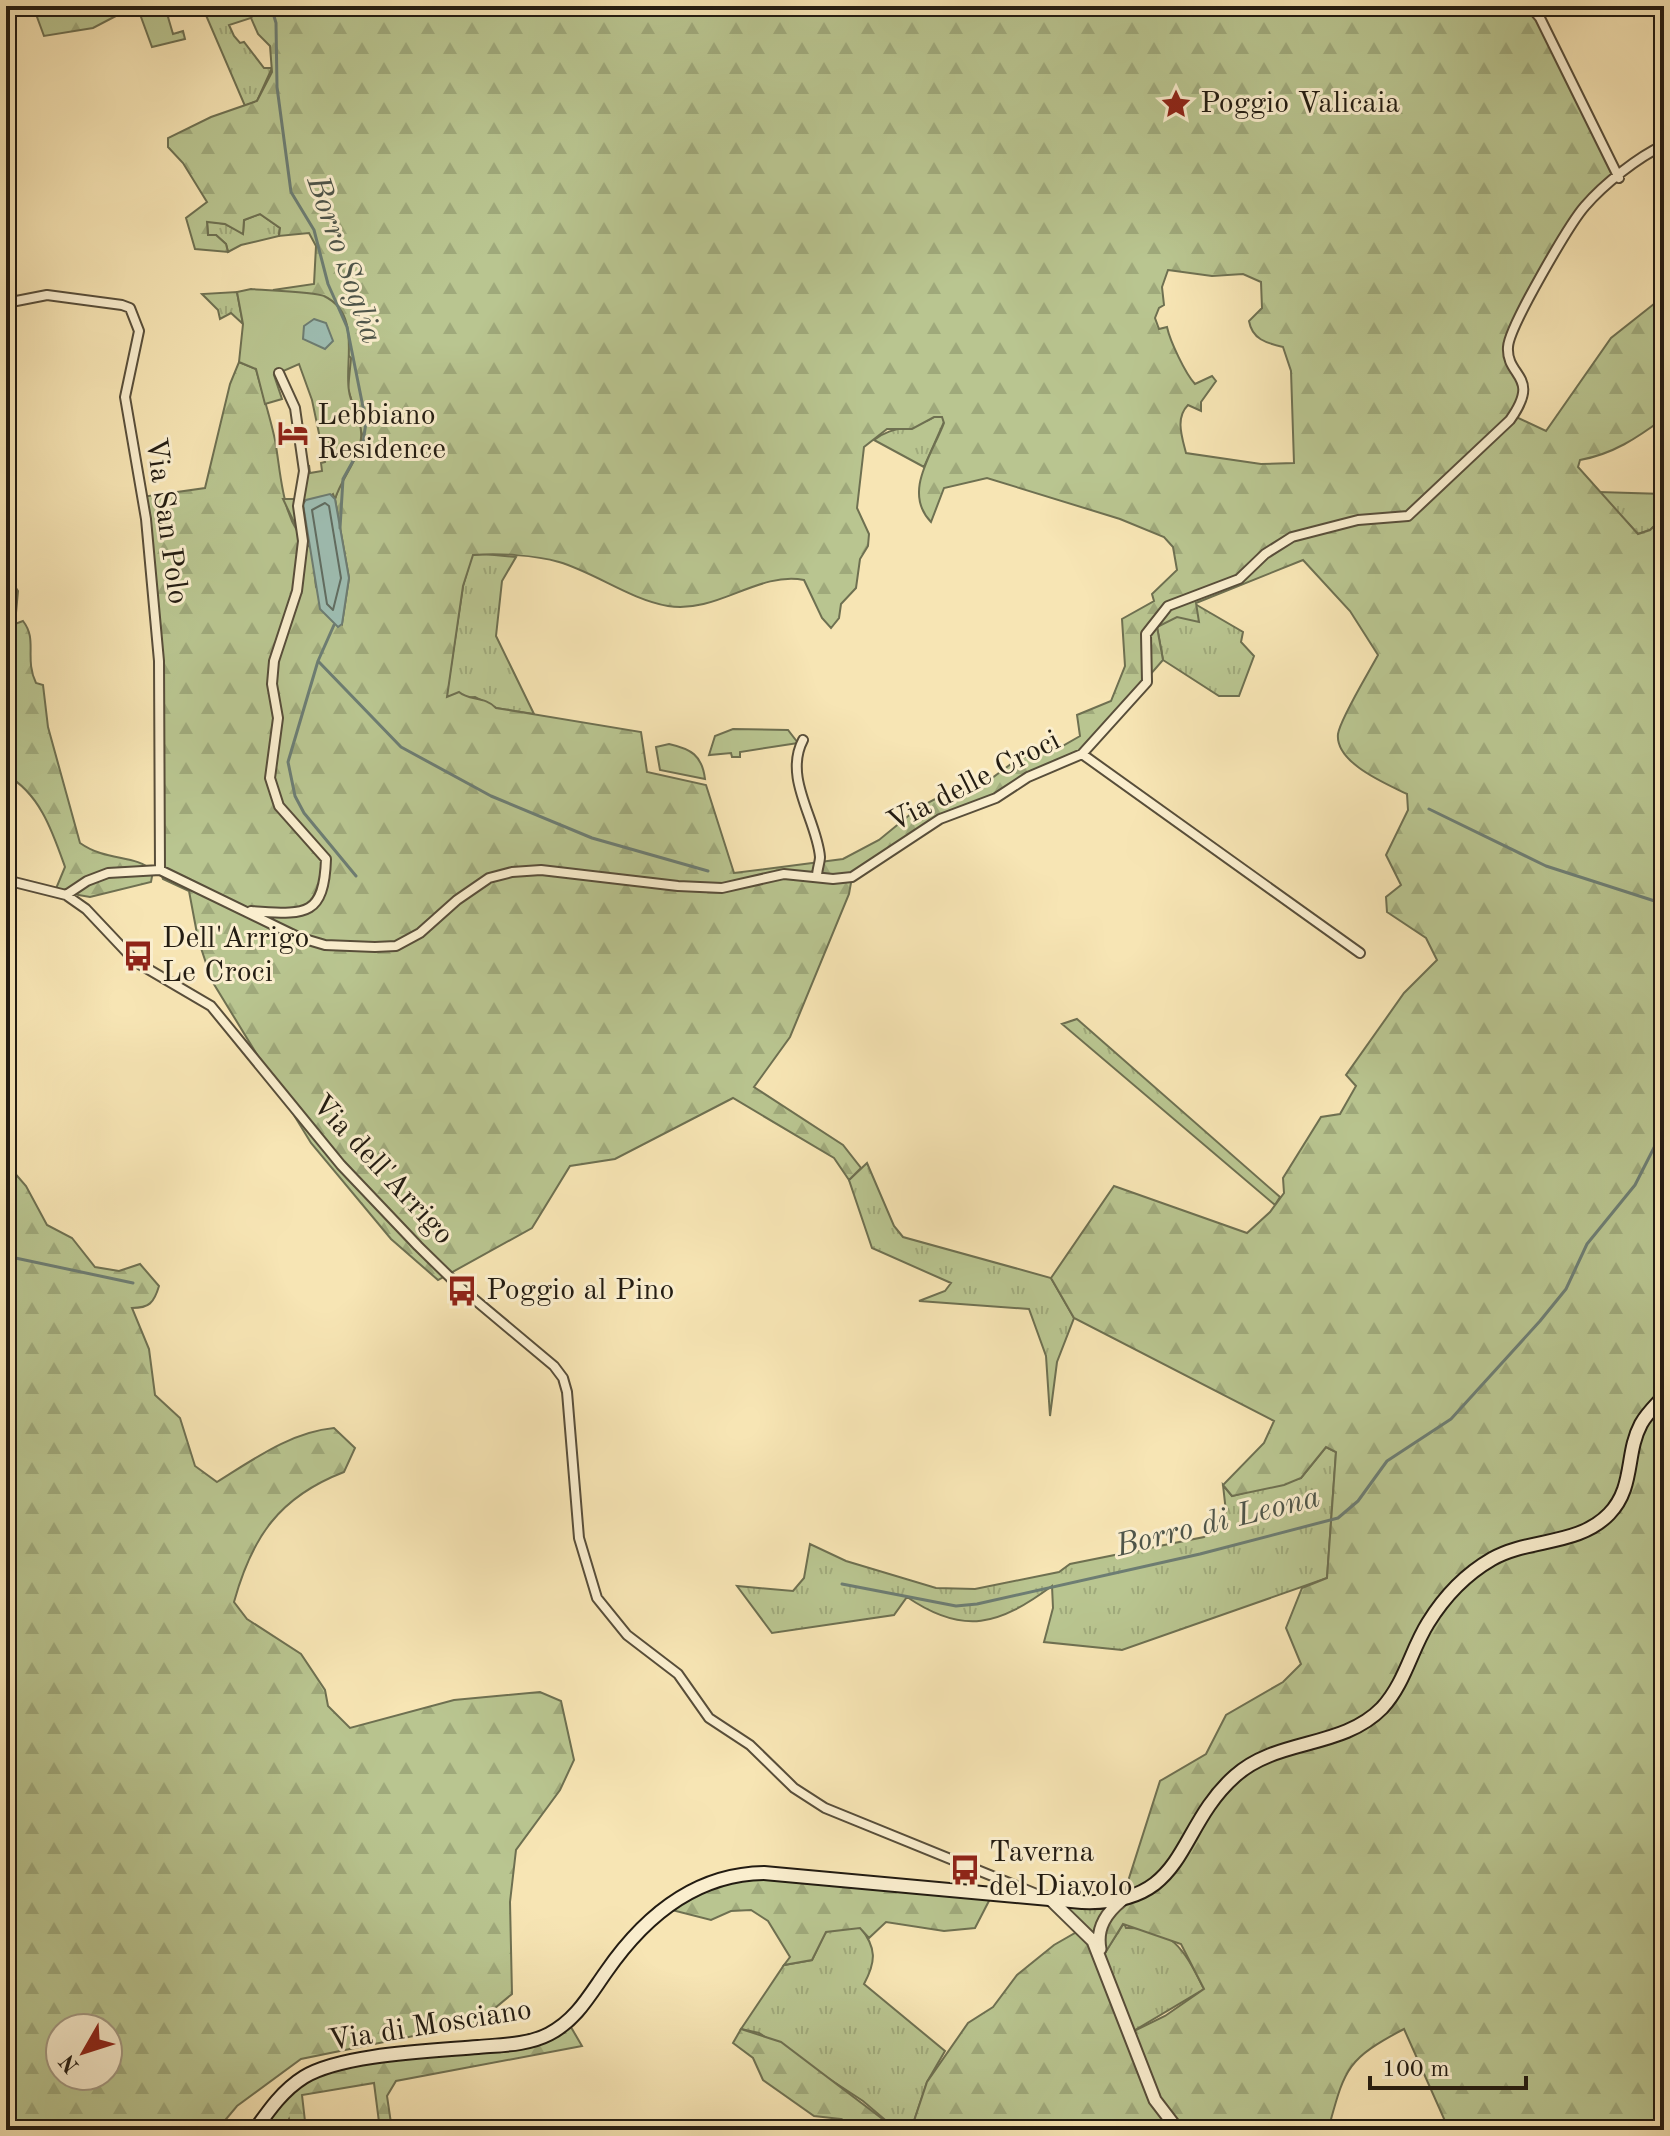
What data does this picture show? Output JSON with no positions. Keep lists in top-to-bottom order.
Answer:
{
  "streets": {
    "main road": ["Via di Mosciano"],
    "street": ["Via San Polo", "Via delle Croci", "Via dell'Arrigo"]
  },
  "crossings": [
    ["Via San Polo", "Via delle Croci"],
    ["Via delle Croci", "Via dell'Arrigo"],
    ["Via dell'Arrigo", "Via di Mosciano"]
  ],
  "water": ["Borro Soglia", "Borro di Leona"],
  "places": {
    "place": ["Poggio Valicaia"],
    "hotel": ["Lebbiano Residence"],
    "bus stop": ["Dell'Arrigo Le Croci", "Poggio al Pino", "Taverna del Diavolo"]
  },
  "scale_bar": "100 m",
  "north": "bottom left"
}
